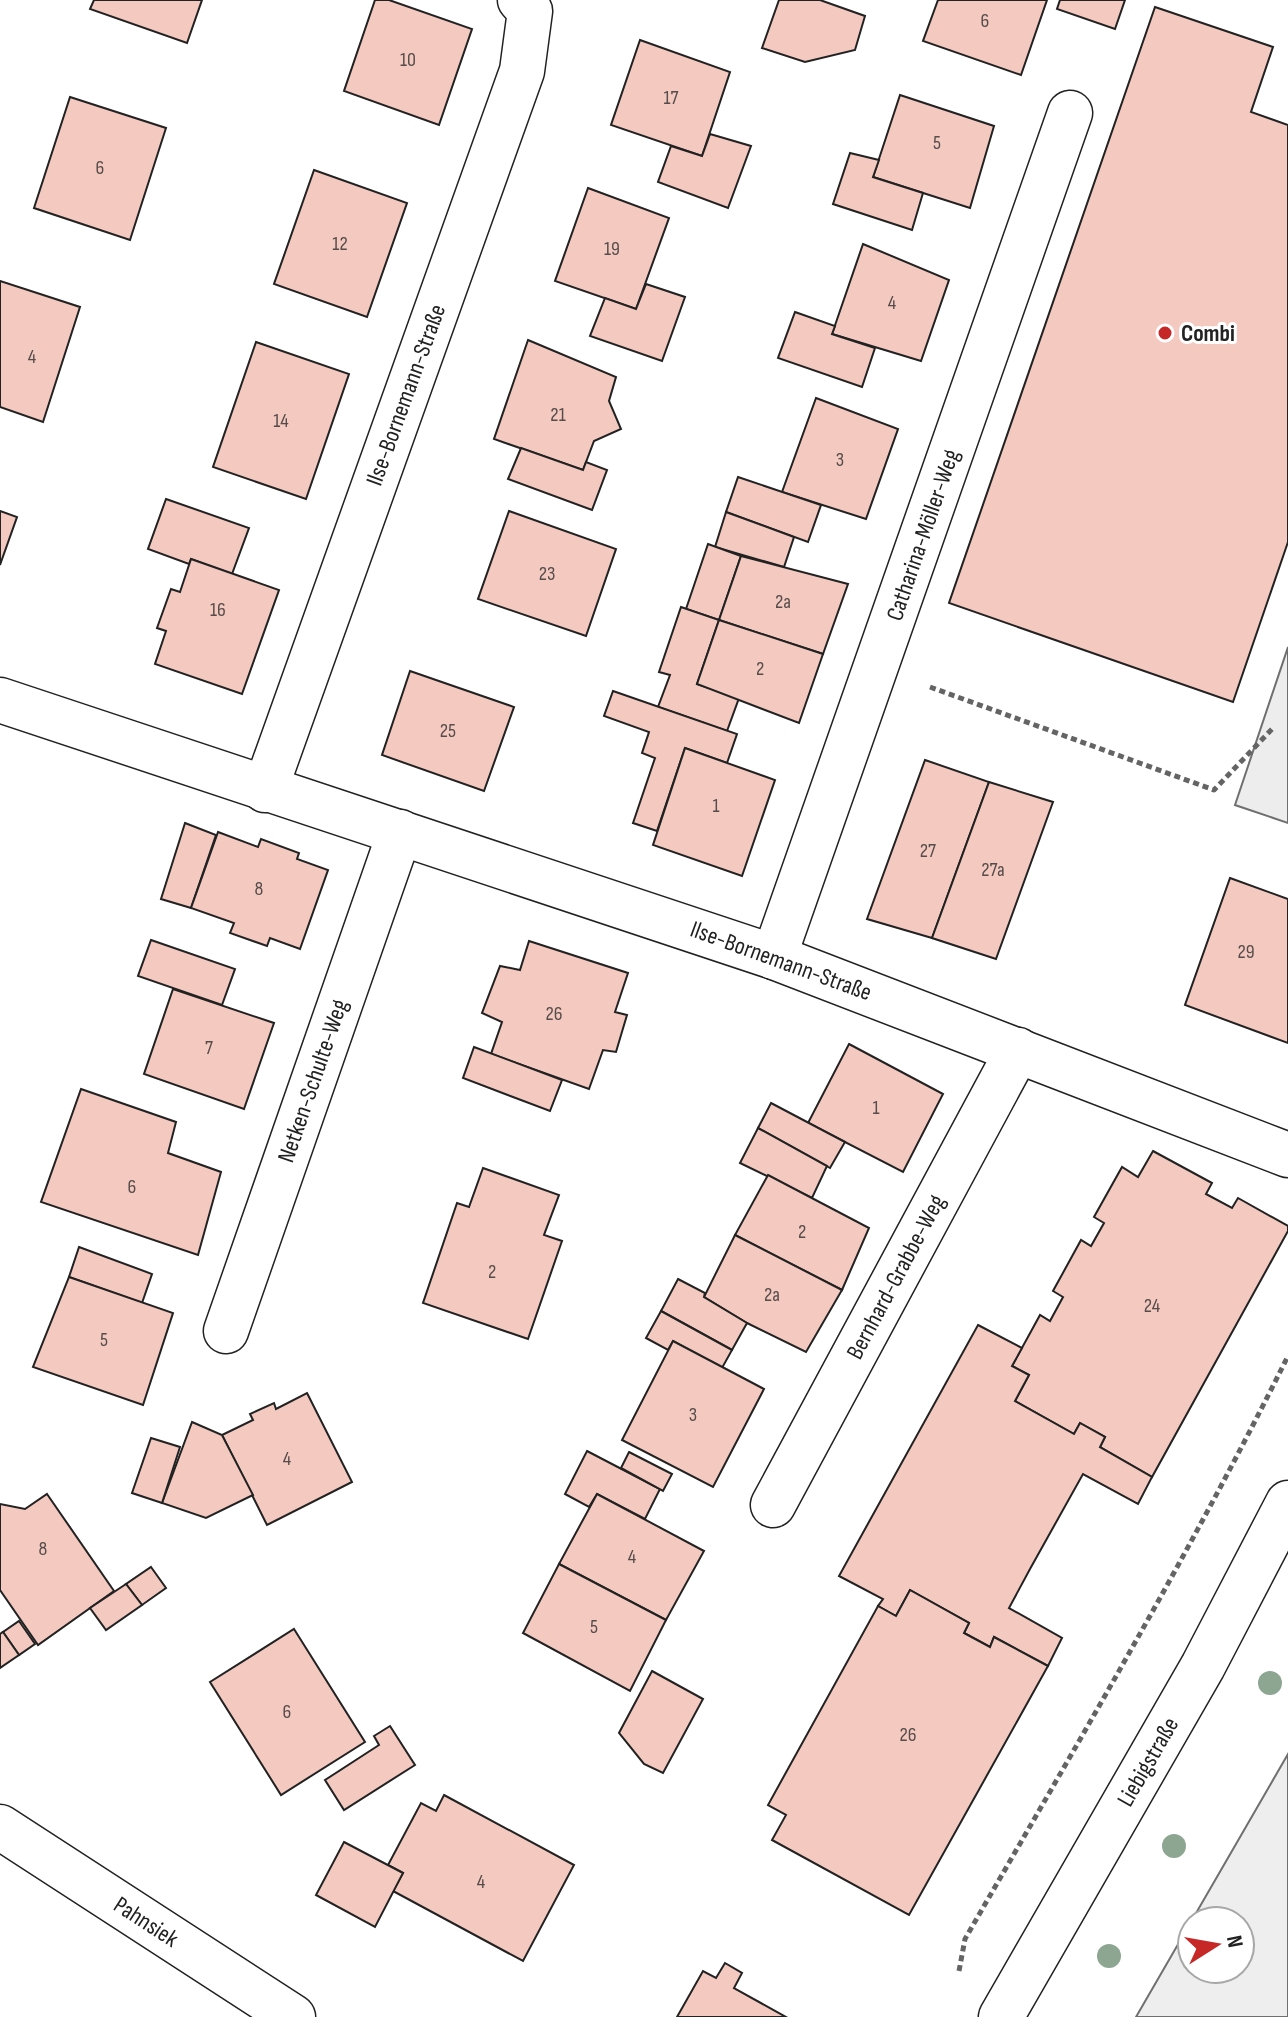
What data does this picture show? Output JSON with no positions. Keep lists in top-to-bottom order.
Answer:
{
  "streets": {
    "street": [
      "Ilse-Bornemann-Straße",
      "Catharina-Möller-Weg",
      "Netken-Schulte-Weg",
      "Bernhard-Grabbe-Weg",
      "Liebigstraße",
      "Pahnsiek"
    ]
  },
  "crossings": [
    ["Ilse-Bornemann-Straße", "Catharina-Möller-Weg"],
    ["Ilse-Bornemann-Straße", "Netken-Schulte-Weg"],
    ["Ilse-Bornemann-Straße", "Bernhard-Grabbe-Weg"]
  ],
  "places": ["Combi"],
  "house_numbers": [
    "6",
    "10",
    "17",
    "5",
    "6",
    "12",
    "19",
    "4",
    "4",
    "21",
    "14",
    "3",
    "23",
    "2a",
    "16",
    "2",
    "25",
    "1",
    "27",
    "27a",
    "8",
    "29",
    "26",
    "7",
    "1",
    "6",
    "2",
    "2",
    "2a",
    "24",
    "5",
    "3",
    "4",
    "8",
    "4",
    "5",
    "6",
    "26",
    "4"
  ],
  "north": "right"
}
